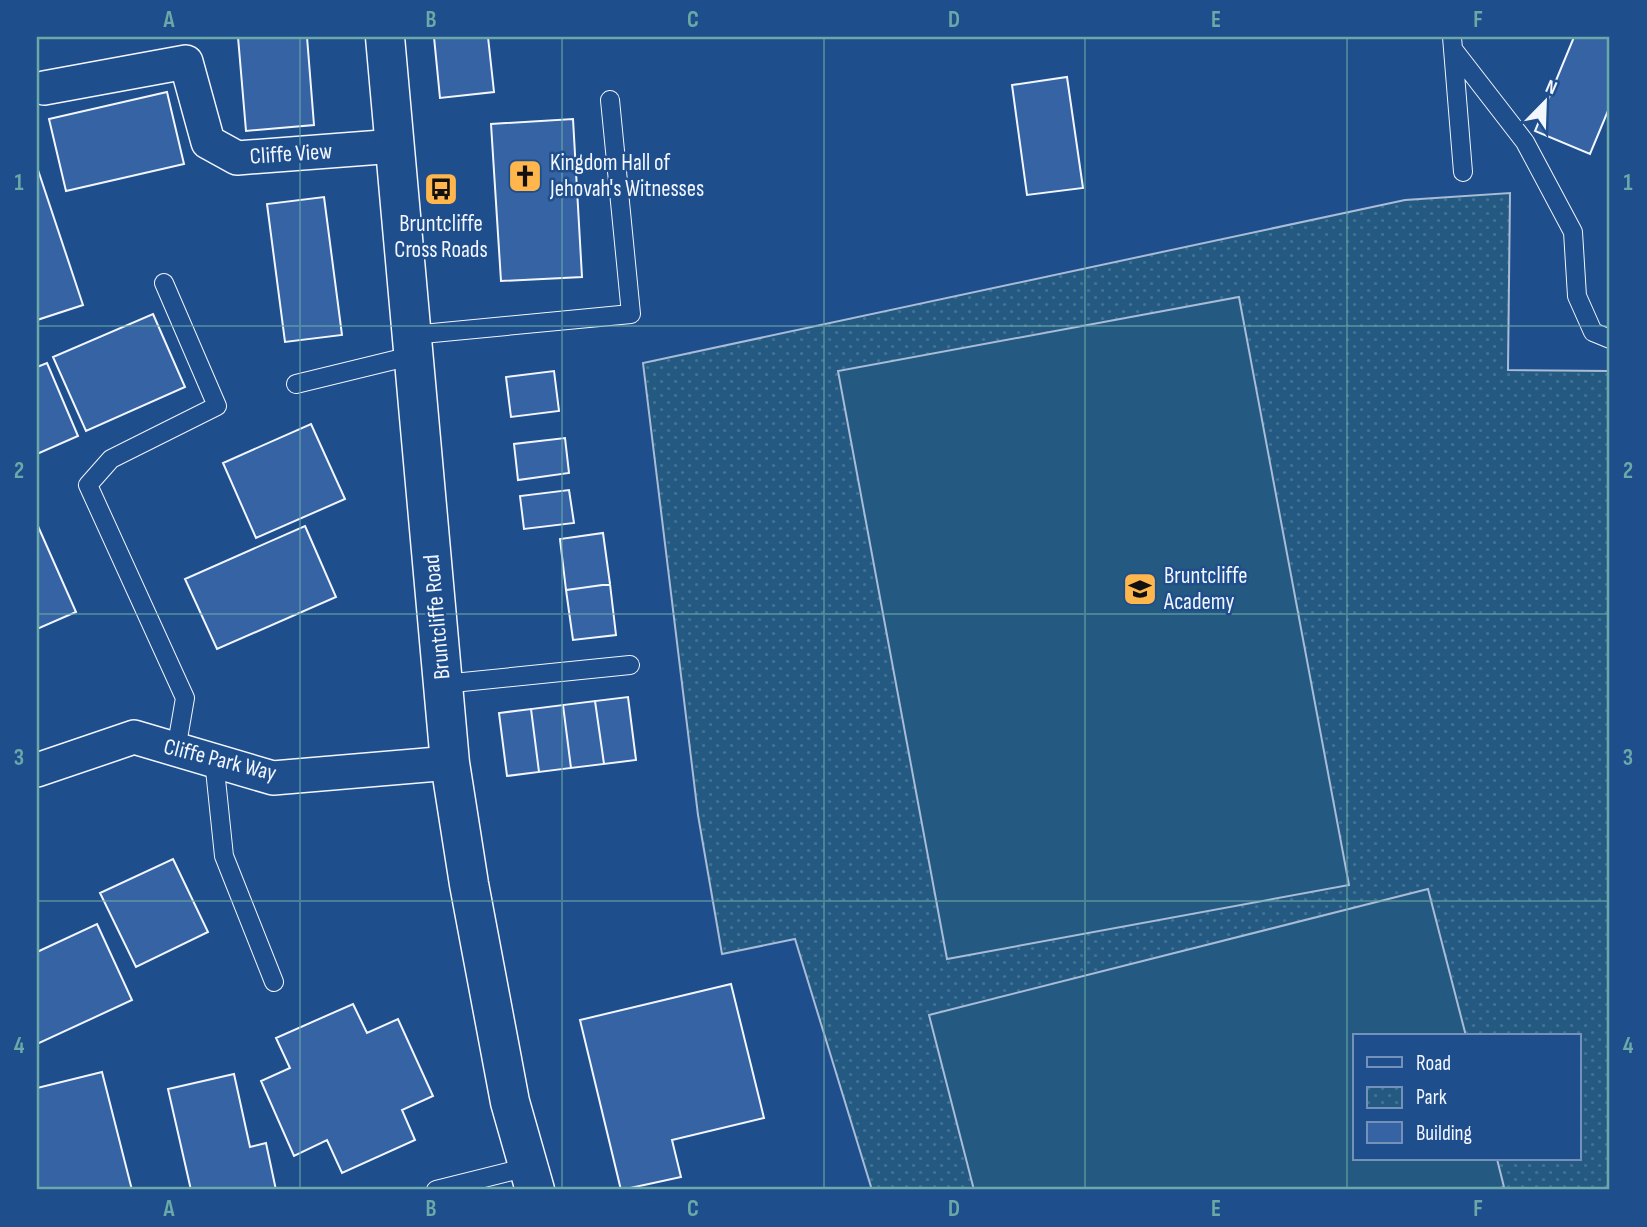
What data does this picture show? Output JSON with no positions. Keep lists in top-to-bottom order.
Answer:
{
  "streets": {
    "main road": ["Bruntcliffe Road"],
    "street": ["Cliffe View", "Cliffe Park Way"]
  },
  "crossings": [
    ["Cliffe View", "Bruntcliffe Road"],
    ["Bruntcliffe Road", "Cliffe Park Way"]
  ],
  "places": {
    "church": ["Kingdom Hall of Jehovah's Witnesses"],
    "bus stop": ["Bruntcliffe Cross Roads"],
    "school or university": ["Bruntcliffe Academy"]
  },
  "legend": ["Road", "Park", "Building"],
  "north": "top right",
  "grid": {
    "columns": [
      "A",
      "B",
      "C",
      "D",
      "E",
      "F"
    ],
    "rows": [
      "1",
      "2",
      "3",
      "4"
    ]
  }
}
